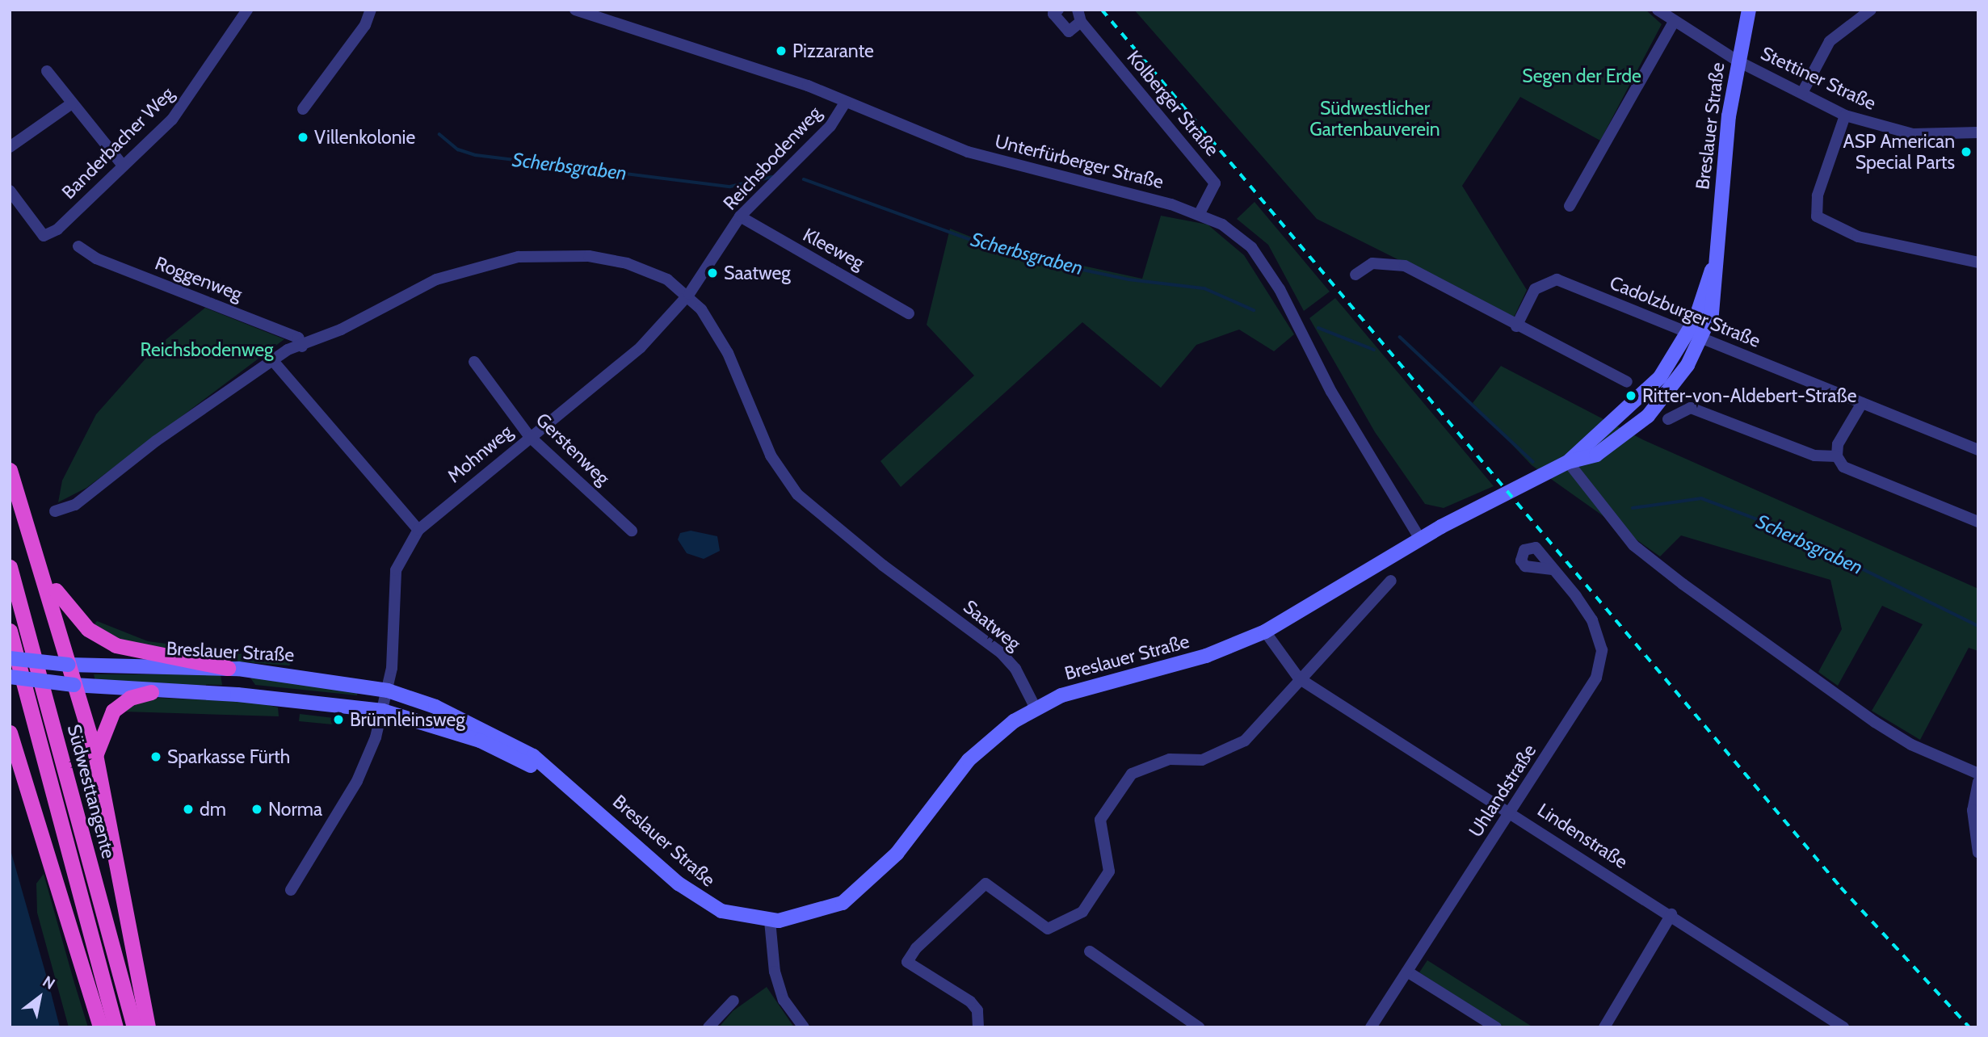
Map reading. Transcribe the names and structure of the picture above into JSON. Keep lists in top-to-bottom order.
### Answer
{
  "streets": {
    "highway": ["Südwesttangente"],
    "main road": ["Breslauer Straße"],
    "street": [
      "Stettiner Straße",
      "Kolberger Straße",
      "Banderbacher Weg",
      "Reichsbodenweg",
      "Unterfürberger Straße",
      "Kleeweg",
      "Roggenweg",
      "Cadolzburger Straße",
      "Gerstenweg",
      "Mohnweg",
      "Saatweg",
      "Uhlandstraße",
      "Lindenstraße"
    ]
  },
  "crossings": [
    ["Stettiner Straße", "Breslauer Straße"],
    ["Kolberger Straße", "Unterfürberger Straße"],
    ["Breslauer Straße", "Unterfürberger Straße"],
    ["Breslauer Straße", "Cadolzburger Straße"],
    ["Breslauer Straße", "Mohnweg"],
    ["Breslauer Straße", "Saatweg"],
    ["Breslauer Straße", "Lindenstraße"],
    ["Reichsbodenweg", "Unterfürberger Straße"],
    ["Reichsbodenweg", "Kleeweg"],
    ["Reichsbodenweg", "Mohnweg"],
    ["Reichsbodenweg", "Saatweg"],
    ["Gerstenweg", "Mohnweg"],
    ["Mohnweg", "Saatweg"],
    ["Uhlandstraße", "Lindenstraße"]
  ],
  "water": ["Scherbsgraben"],
  "parks": ["Segen der Erde", "Südwestlicher Gartenbauverein", "Reichsbodenweg"],
  "places": [
    "Pizzarante",
    "Villenkolonie",
    "ASP American Special Parts",
    "Saatweg",
    "Ritter-von-Aldebert-Straße",
    "Brünnleinsweg",
    "Sparkasse Fürth",
    "dm",
    "Norma"
  ],
  "north": "top right"
}
